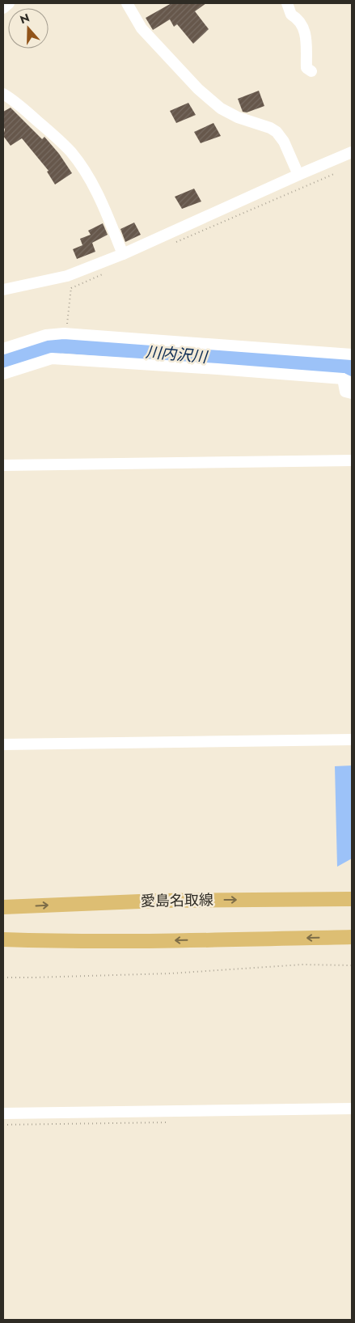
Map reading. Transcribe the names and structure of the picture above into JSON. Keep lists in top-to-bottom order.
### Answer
{
  "streets": {
    "main road": ["愛島名取線"]
  },
  "water": ["川内沢川"],
  "north": "top"
}
